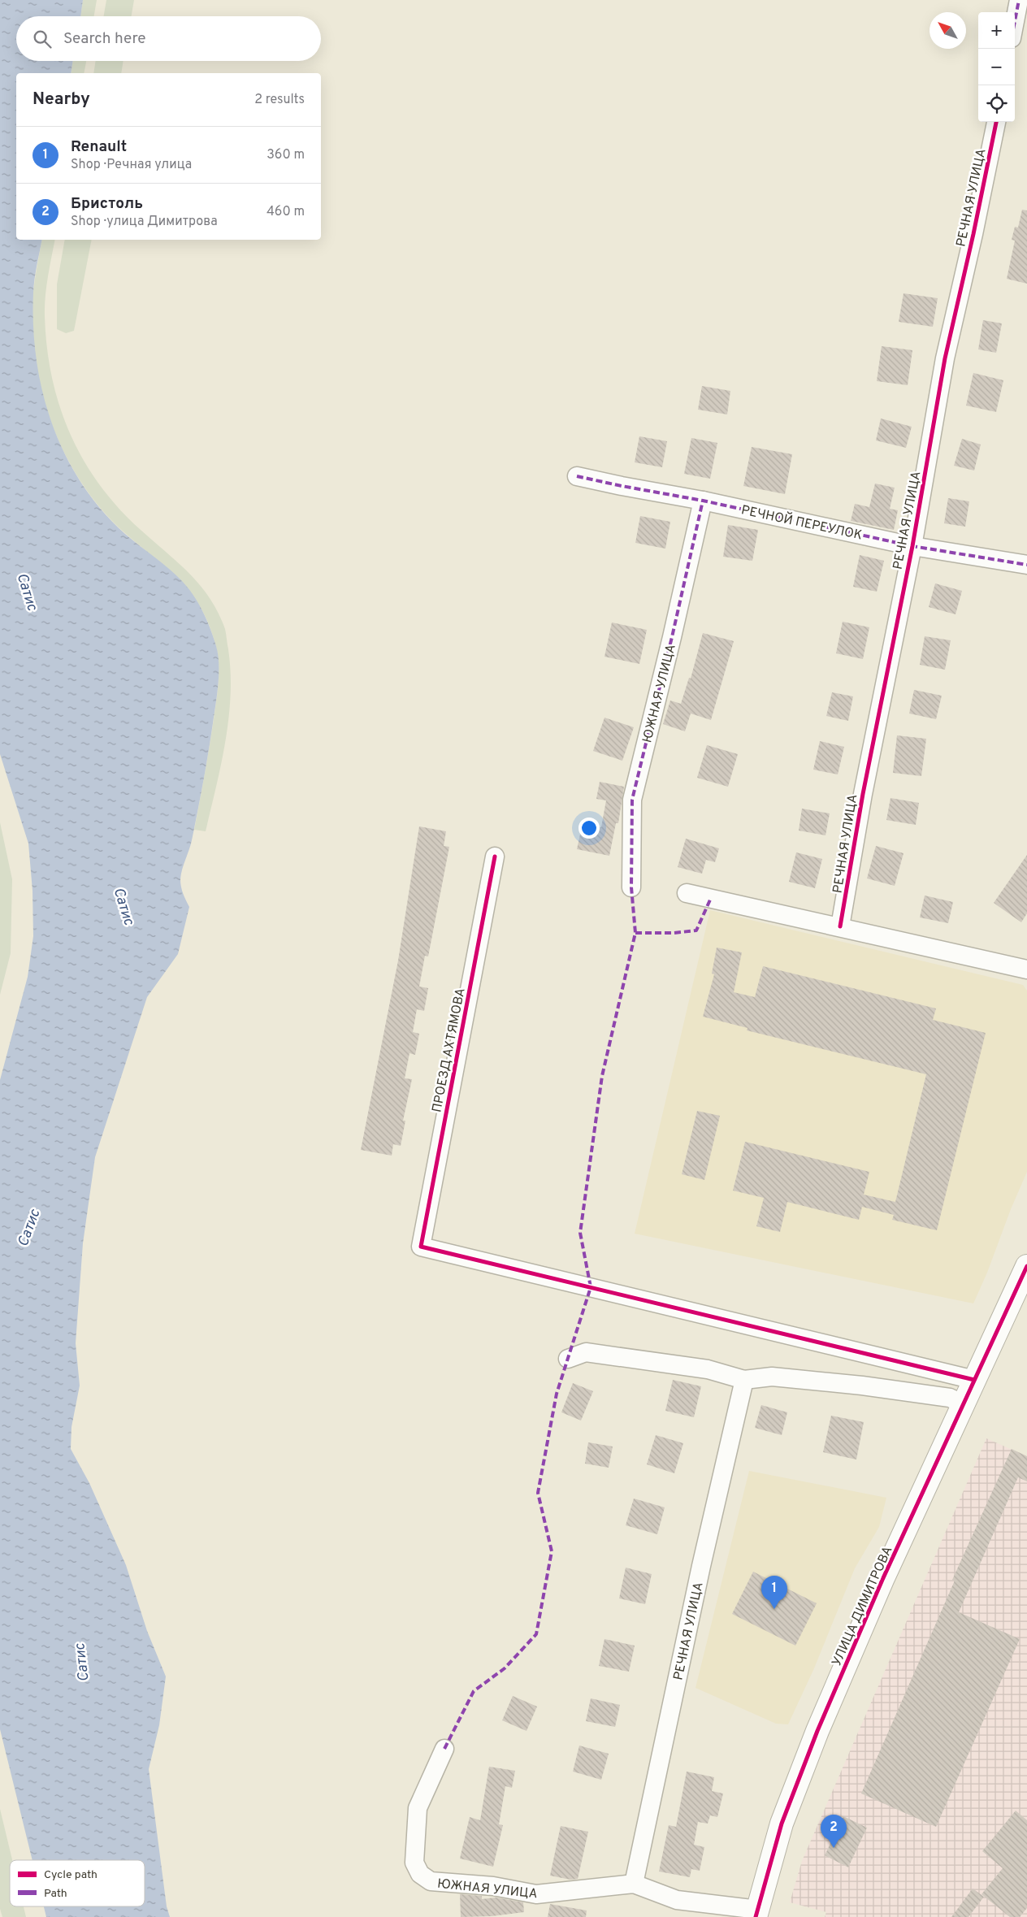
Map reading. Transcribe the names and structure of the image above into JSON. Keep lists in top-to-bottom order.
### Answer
{
  "streets": {
    "street": [
      "РЕЧНАЯ УЛИЦА",
      "РЕЧНОЙ ПЕРЕУЛОК",
      "ЮЖНАЯ УЛИЦА",
      "ПРОЕЗД АХТЯМОВА",
      "УЛИЦА ДИМИТРОВА"
    ]
  },
  "crossings": [
    ["РЕЧНАЯ УЛИЦА", "РЕЧНОЙ ПЕРЕУЛОК"],
    ["РЕЧНАЯ УЛИЦА", "ЮЖНАЯ УЛИЦА"],
    ["РЕЧНОЙ ПЕРЕУЛОК", "ЮЖНАЯ УЛИЦА"],
    ["ЮЖНАЯ УЛИЦА", "УЛИЦА ДИМИТРОВА"],
    ["ПРОЕЗД АХТЯМОВА", "УЛИЦА ДИМИТРОВА"]
  ],
  "water": ["Сатис"],
  "legend": ["Cycle path", "Path"],
  "north": "top left",
  "page": {
    "map_buttons": ["+", "−"],
    "search": "Search here",
    "heading": ["Nearby", "2 results"],
    "list": [
      {
        "mark": "1",
        "name": "Renault",
        "note": "Shop · Речная улица",
        "value": "360 m"
      },
      {
        "mark": "2",
        "name": "Бристоль",
        "note": "Shop · улица Димитрова",
        "value": "460 m"
      }
    ],
    "pins": ["1", "2"]
  }
}
